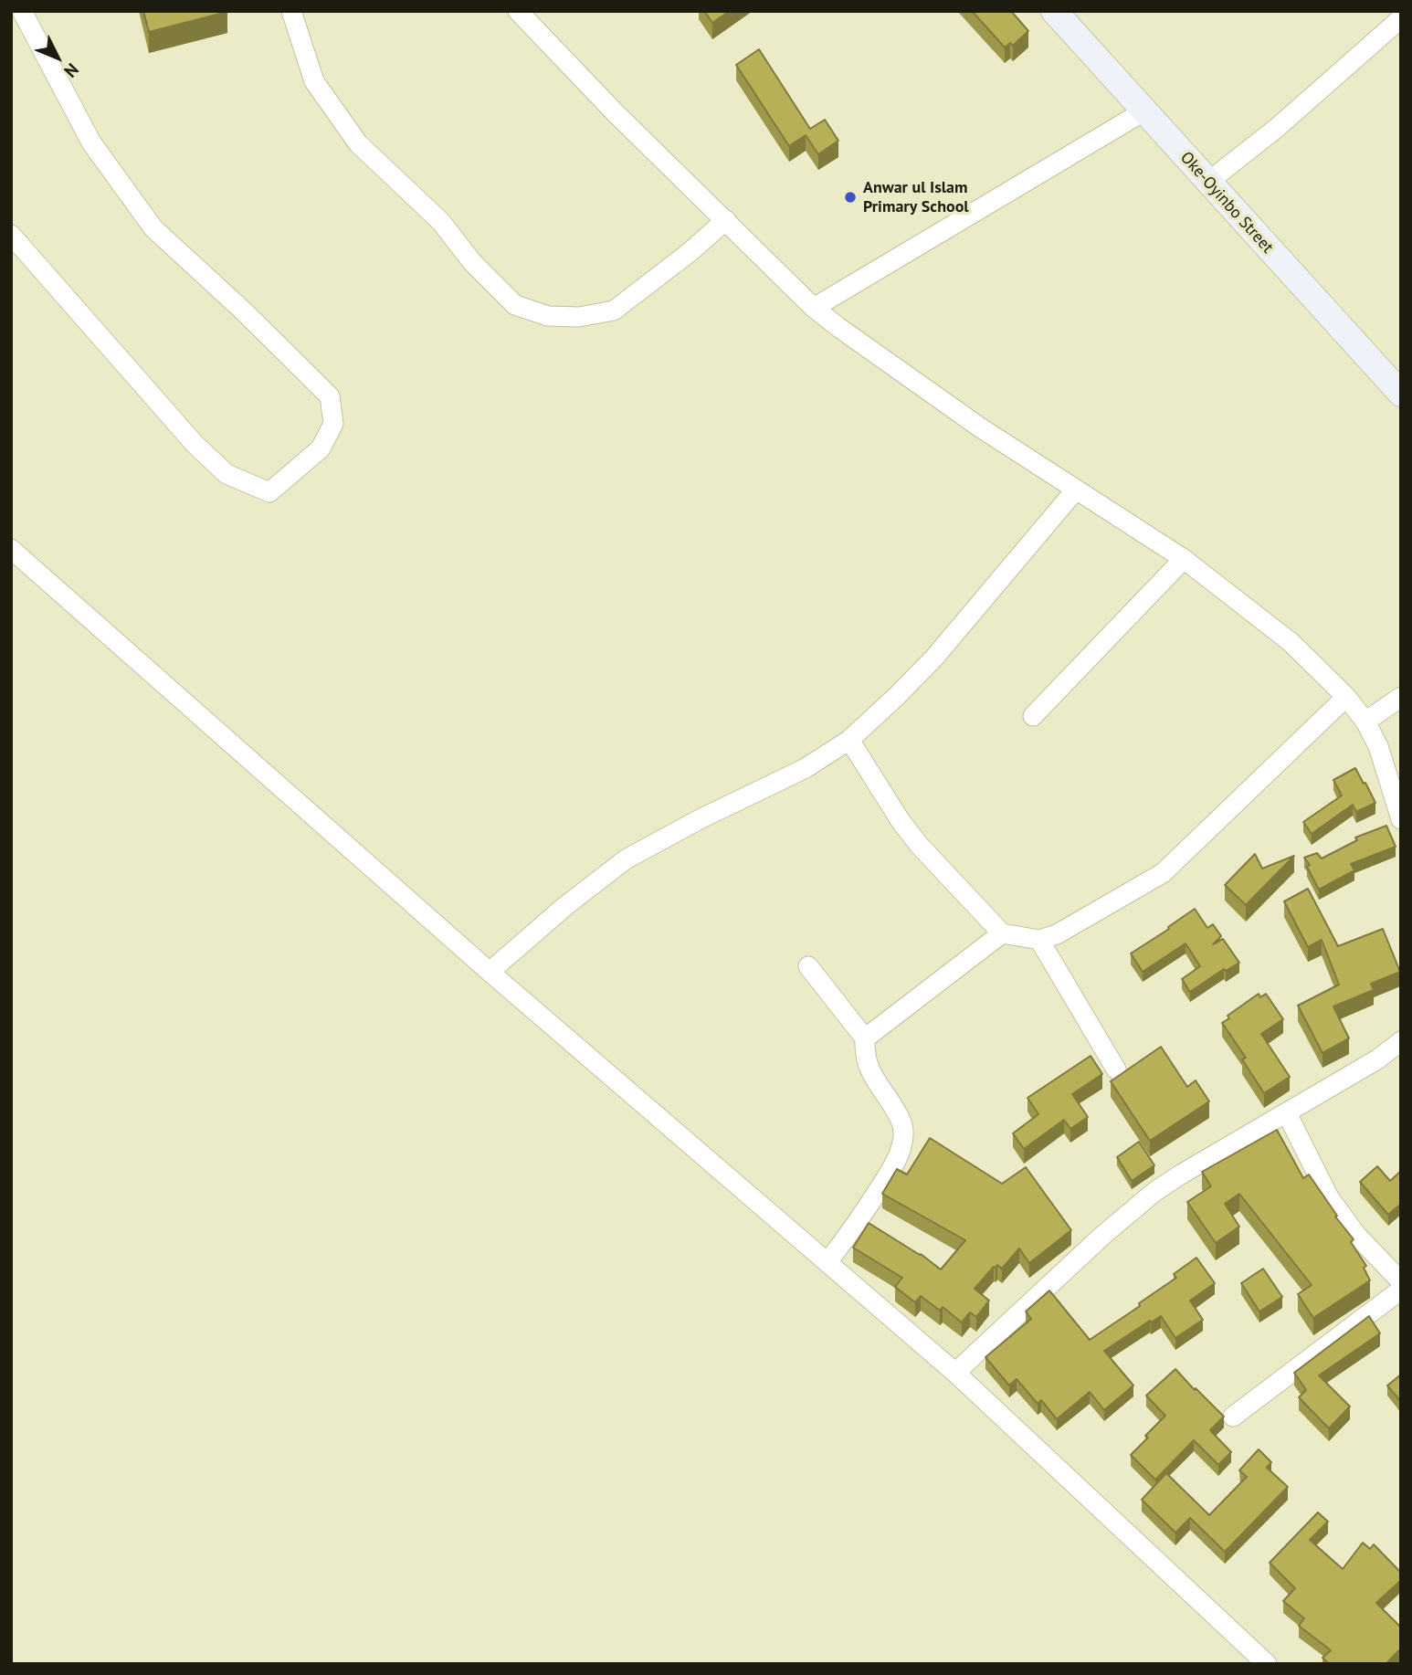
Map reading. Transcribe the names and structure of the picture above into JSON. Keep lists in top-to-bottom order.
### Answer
{
  "streets": {
    "main road": ["Oke-Oyinbo Street"]
  },
  "places": ["Anwar ul Islam Primary School"],
  "north": "bottom right"
}
